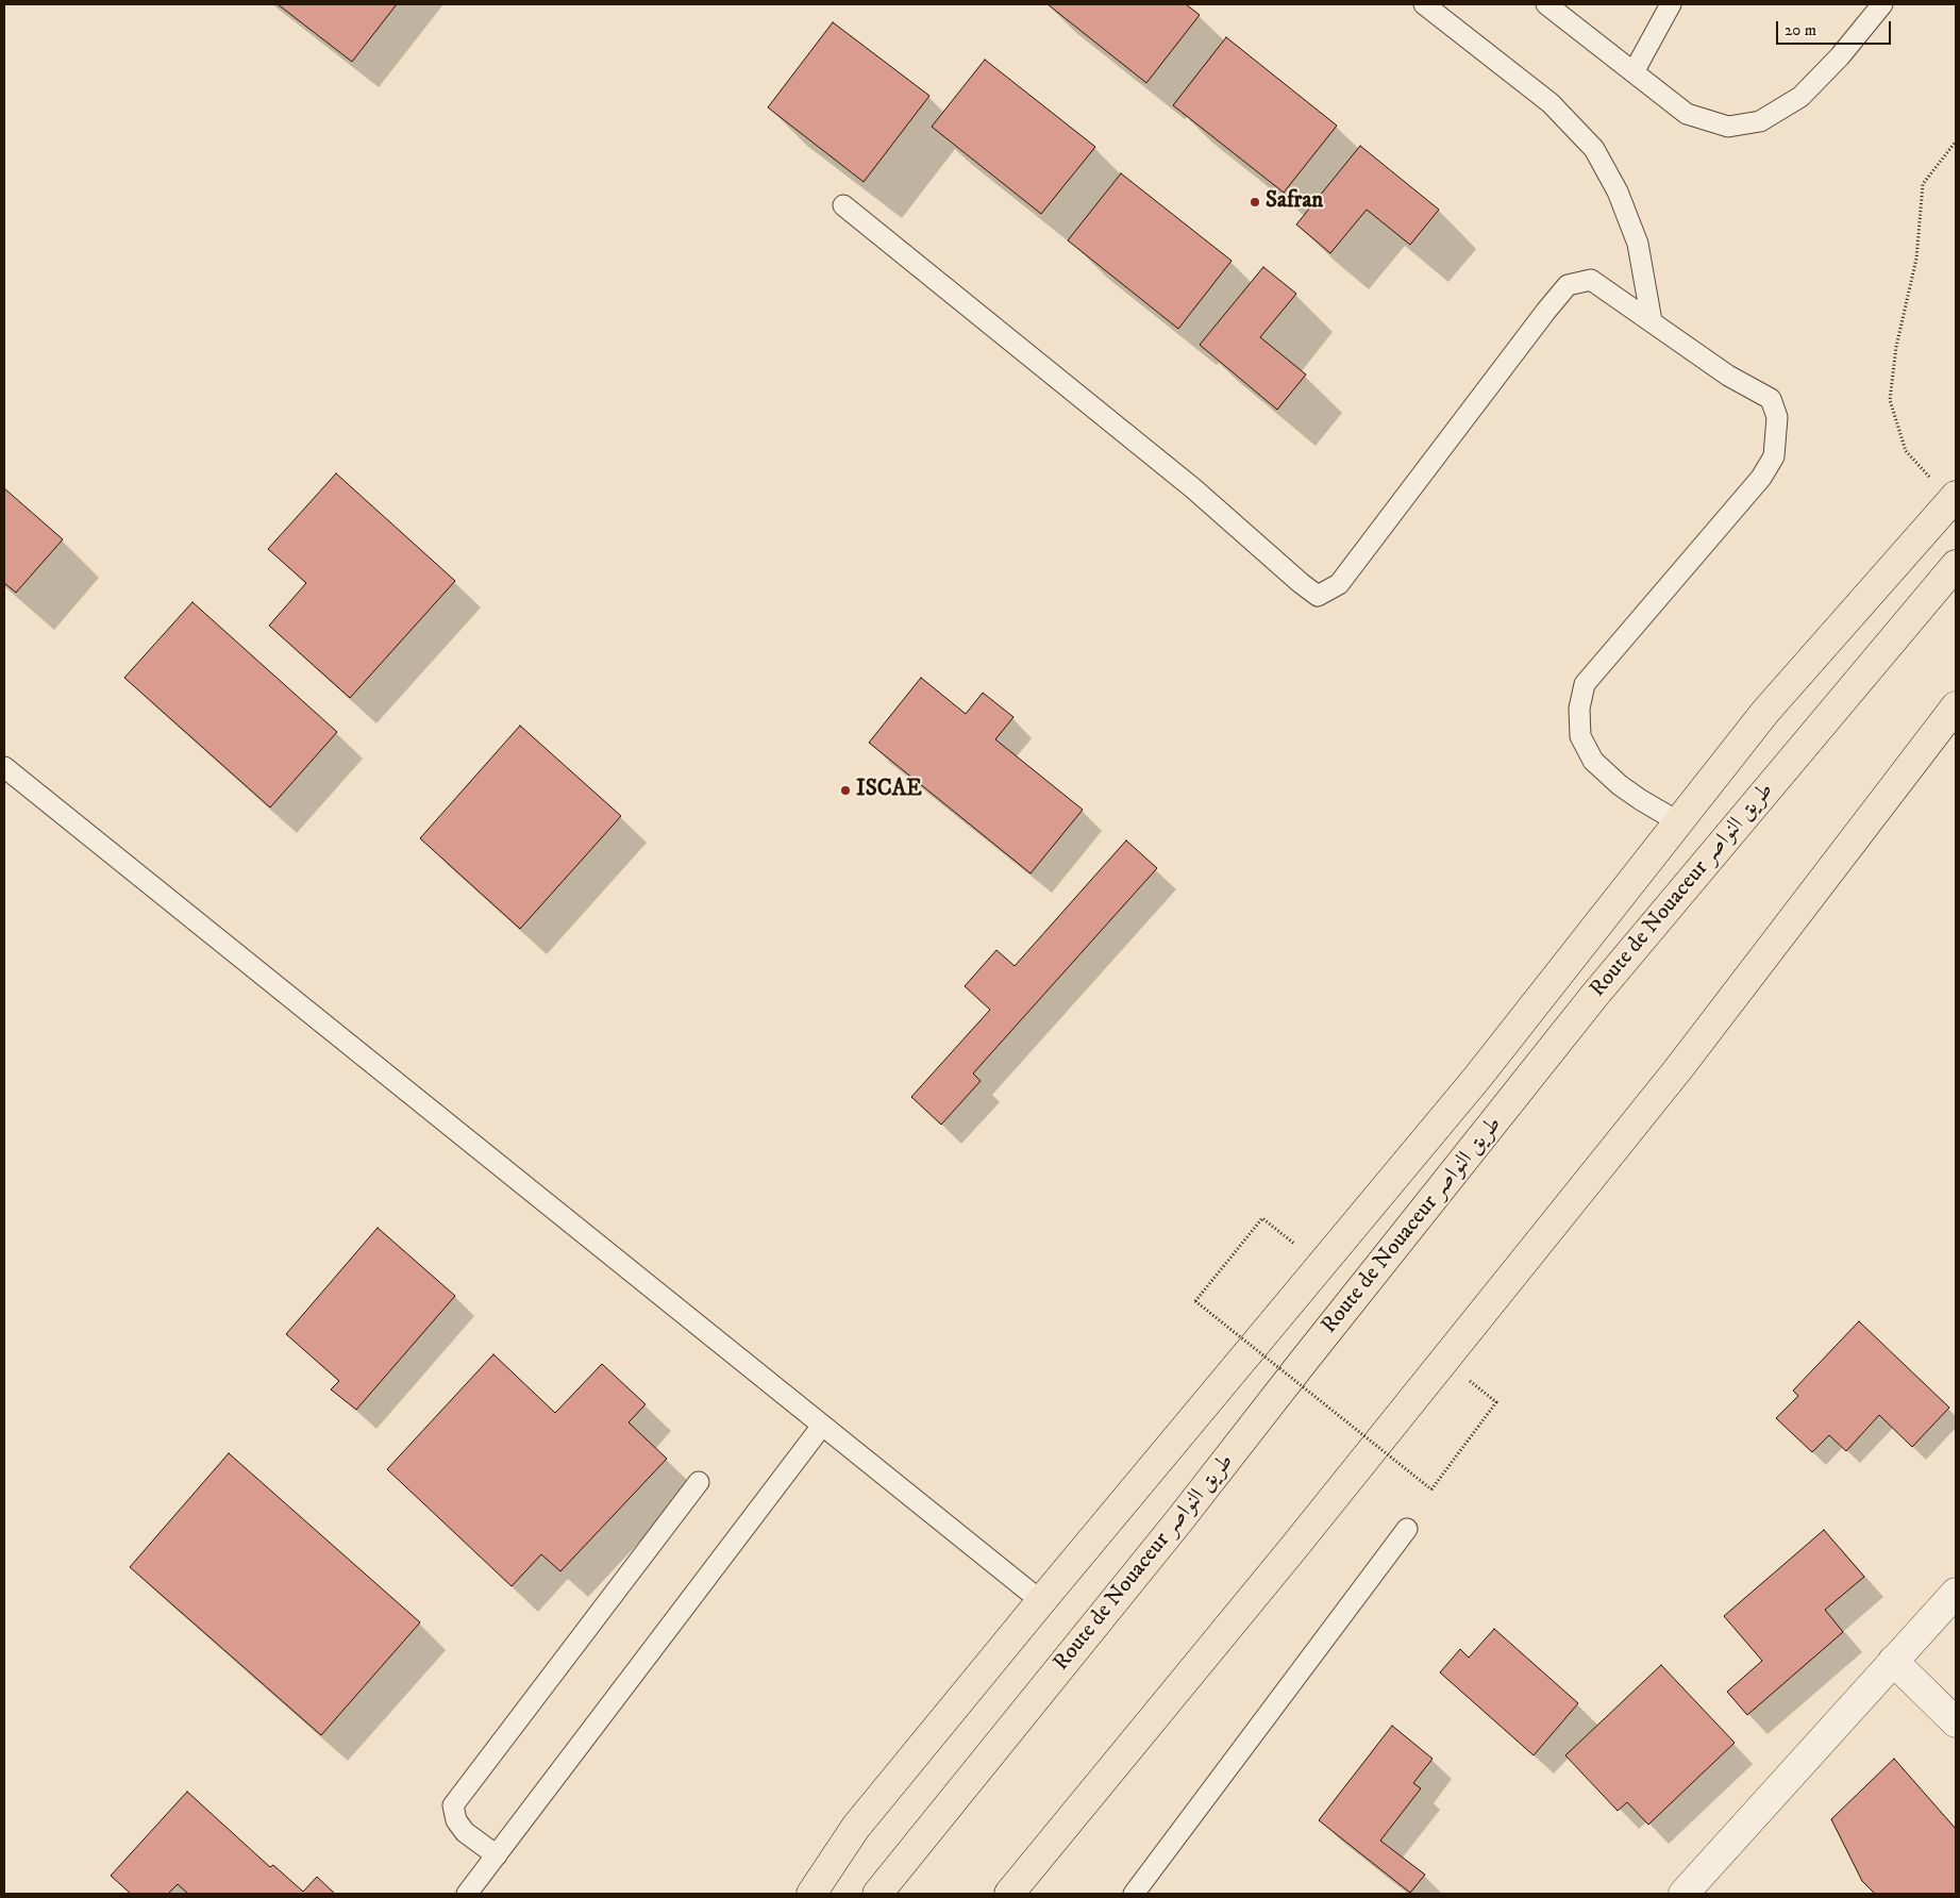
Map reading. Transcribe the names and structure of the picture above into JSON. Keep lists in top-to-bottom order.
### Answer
{
  "streets": {
    "highway": ["Route de Nouaceur طريق النواصر"]
  },
  "places": ["Safran", "ISCAE"],
  "scale_bar": "20 m"
}
